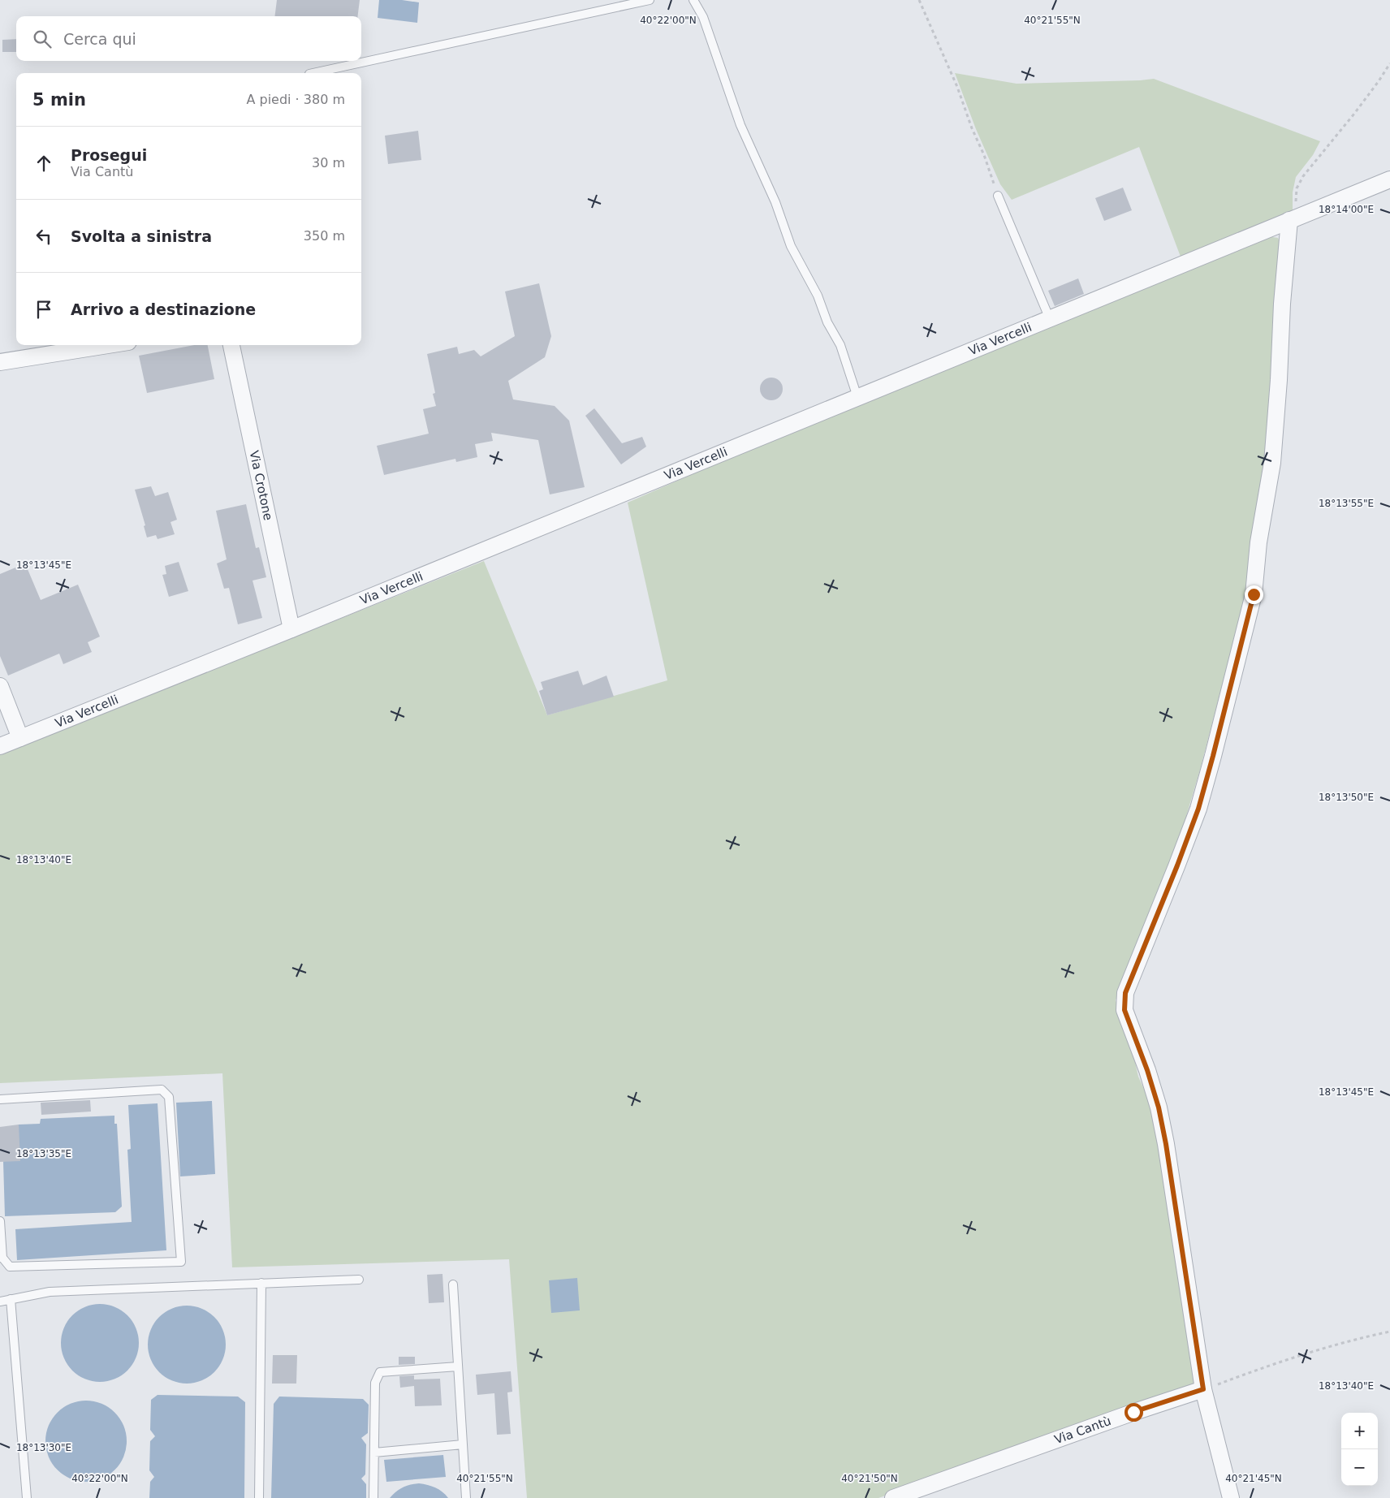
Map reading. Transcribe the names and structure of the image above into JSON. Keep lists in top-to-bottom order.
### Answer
{
  "streets": {
    "street": ["Via Vercelli", "Via Crotone", "Via Cantù"]
  },
  "crossings": [
    ["Via Vercelli", "Via Crotone"]
  ],
  "page": {
    "search": "Cerca qui",
    "heading": ["5 min", "A piedi · 380 m"],
    "list": [
      ["Prosegui", "Via Cantù", "30 m"],
      ["Svolta a sinistra", "350 m"],
      "Arrivo a destinazione"
    ],
    "map_buttons": ["+", "−"]
  },
  "coordinates": [
    "40°21'55\"N",
    "40°22'00\"N",
    "18°14'00\"E",
    "18°13'55\"E",
    "18°13'45\"E",
    "18°13'50\"E",
    "18°13'40\"E",
    "18°13'35\"E",
    "18°13'30\"E",
    "40°21'50\"N",
    "40°21'45\"N"
  ]
}
